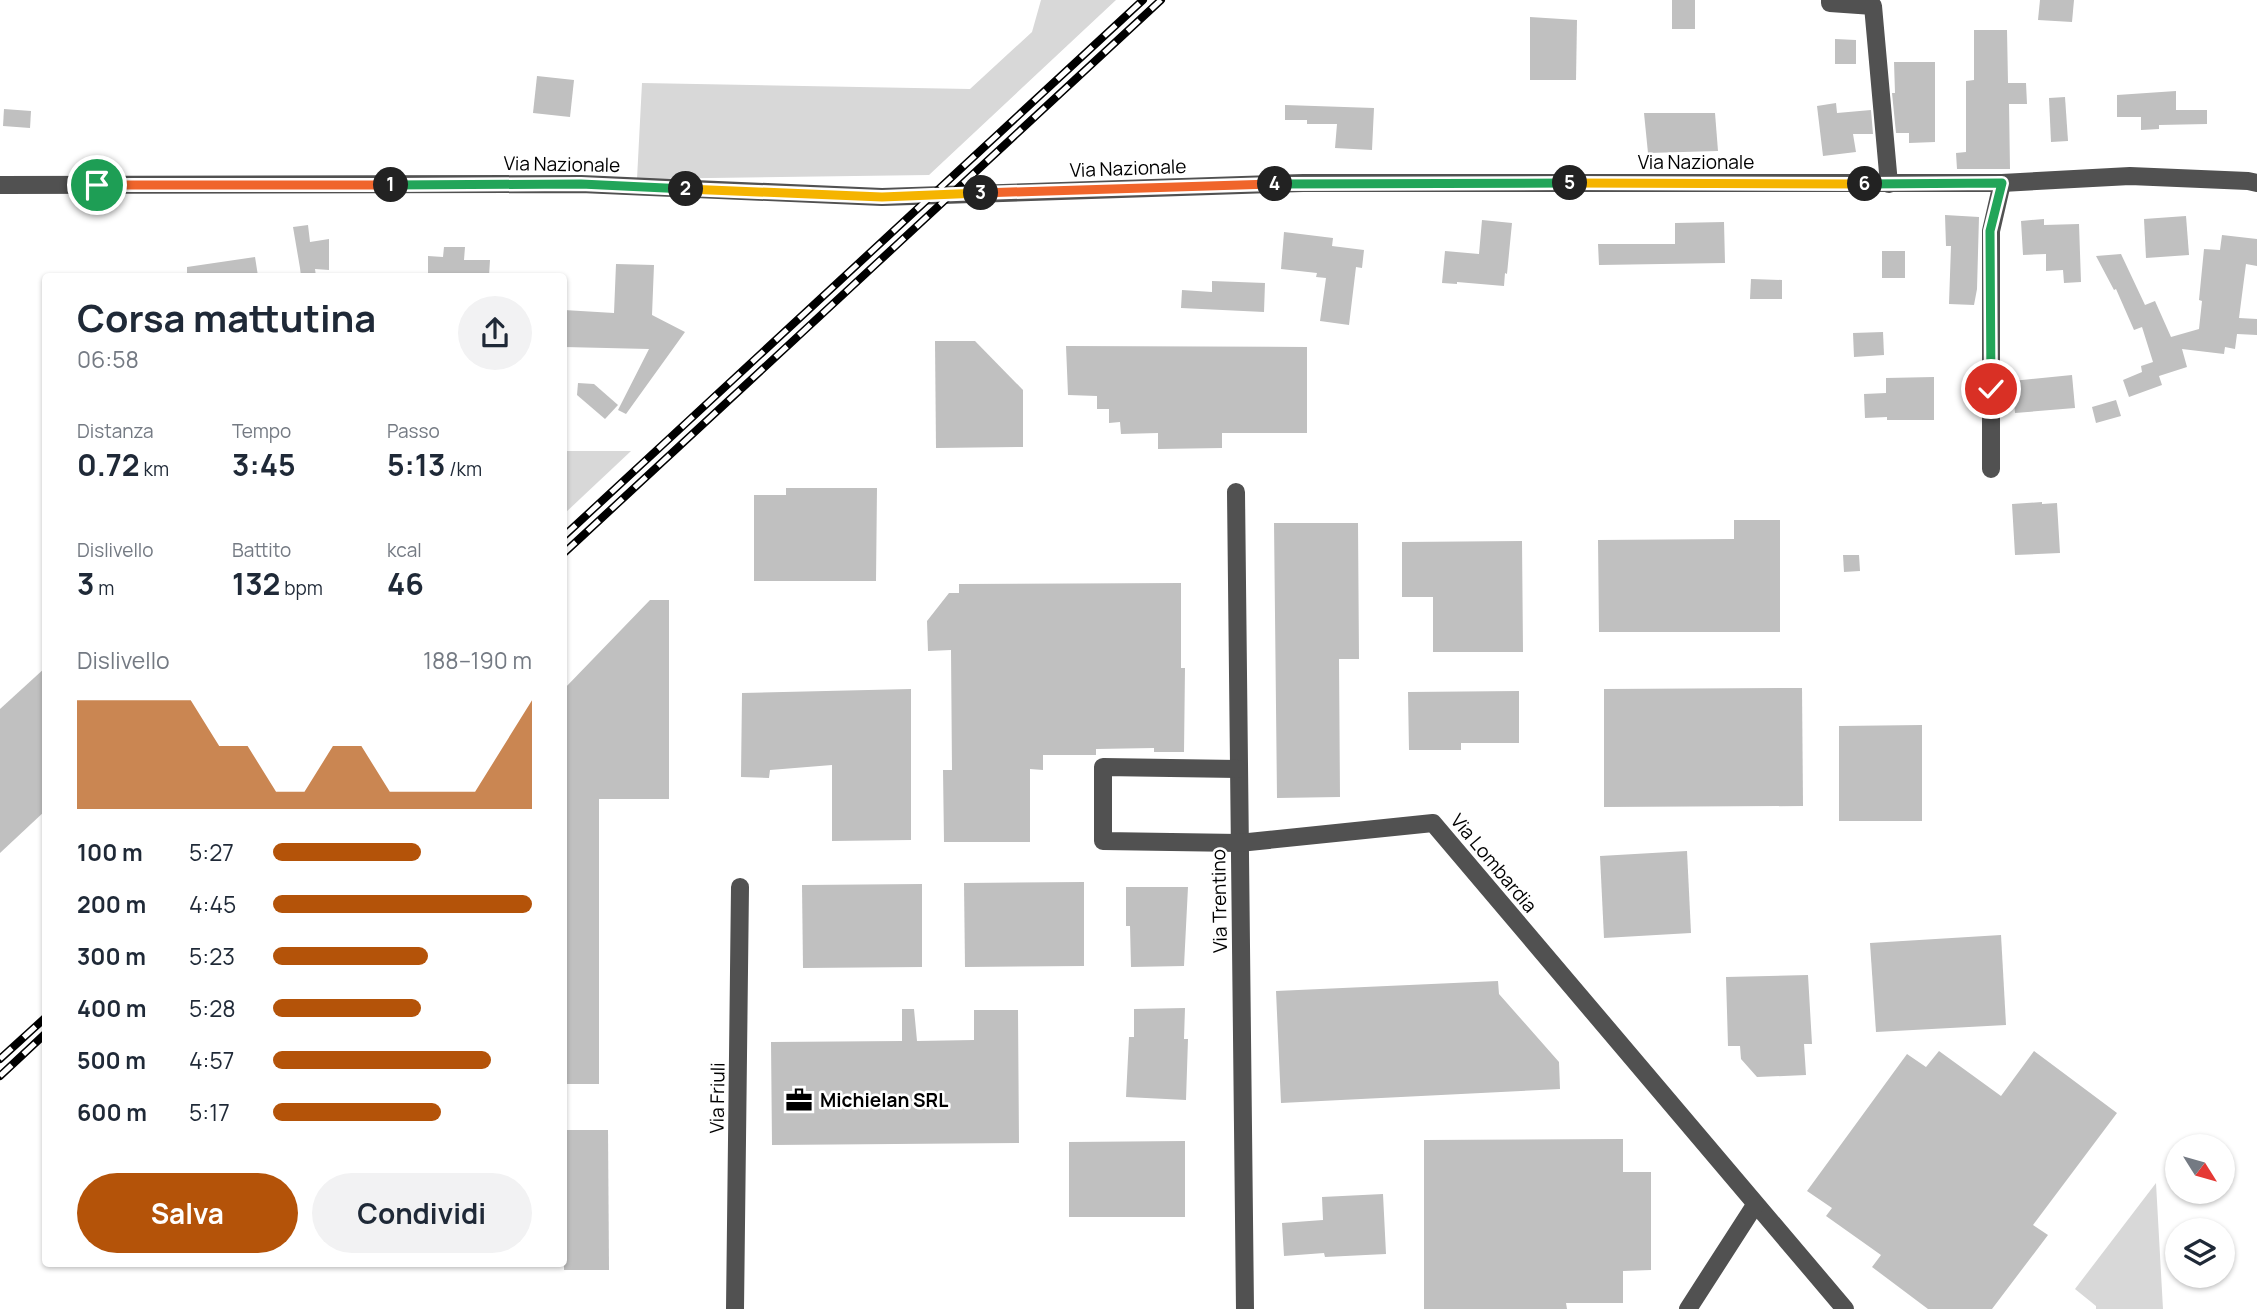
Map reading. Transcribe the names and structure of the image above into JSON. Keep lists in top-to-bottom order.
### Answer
{
  "streets": {
    "street": [
      "Via Nazionale",
      "Via Lombardia",
      "Via Trentino",
      "Via Friuli"
    ]
  },
  "crossings": [
    ["Via Lombardia", "Via Trentino"]
  ],
  "places": {
    "office": ["Michielan SRL"]
  },
  "north": "bottom right",
  "page": {
    "pins": [
      "5",
      "4",
      "6",
      "1",
      "2",
      "3"
    ],
    "heading": ["Corsa mattutina", "06:58"],
    "stats": [
      ["Distanza", "0.72 km"],
      ["Tempo", "3:45"],
      ["Passo", "5:13 /km"],
      ["Dislivello", "3 m"],
      ["Battito", "132 bpm"],
      ["kcal", "46"]
    ],
    "chart": ["Dislivello", "188–190 m"],
    "list": [
      {
        "name": "100 m",
        "note": "5:27"
      },
      {
        "name": "200 m",
        "note": "4:45"
      },
      {
        "name": "300 m",
        "note": "5:23"
      },
      {
        "name": "400 m",
        "note": "5:28"
      },
      {
        "name": "500 m",
        "note": "4:57"
      },
      {
        "name": "600 m",
        "note": "5:17"
      }
    ],
    "buttons": ["Salva", "Condividi"]
  }
}
